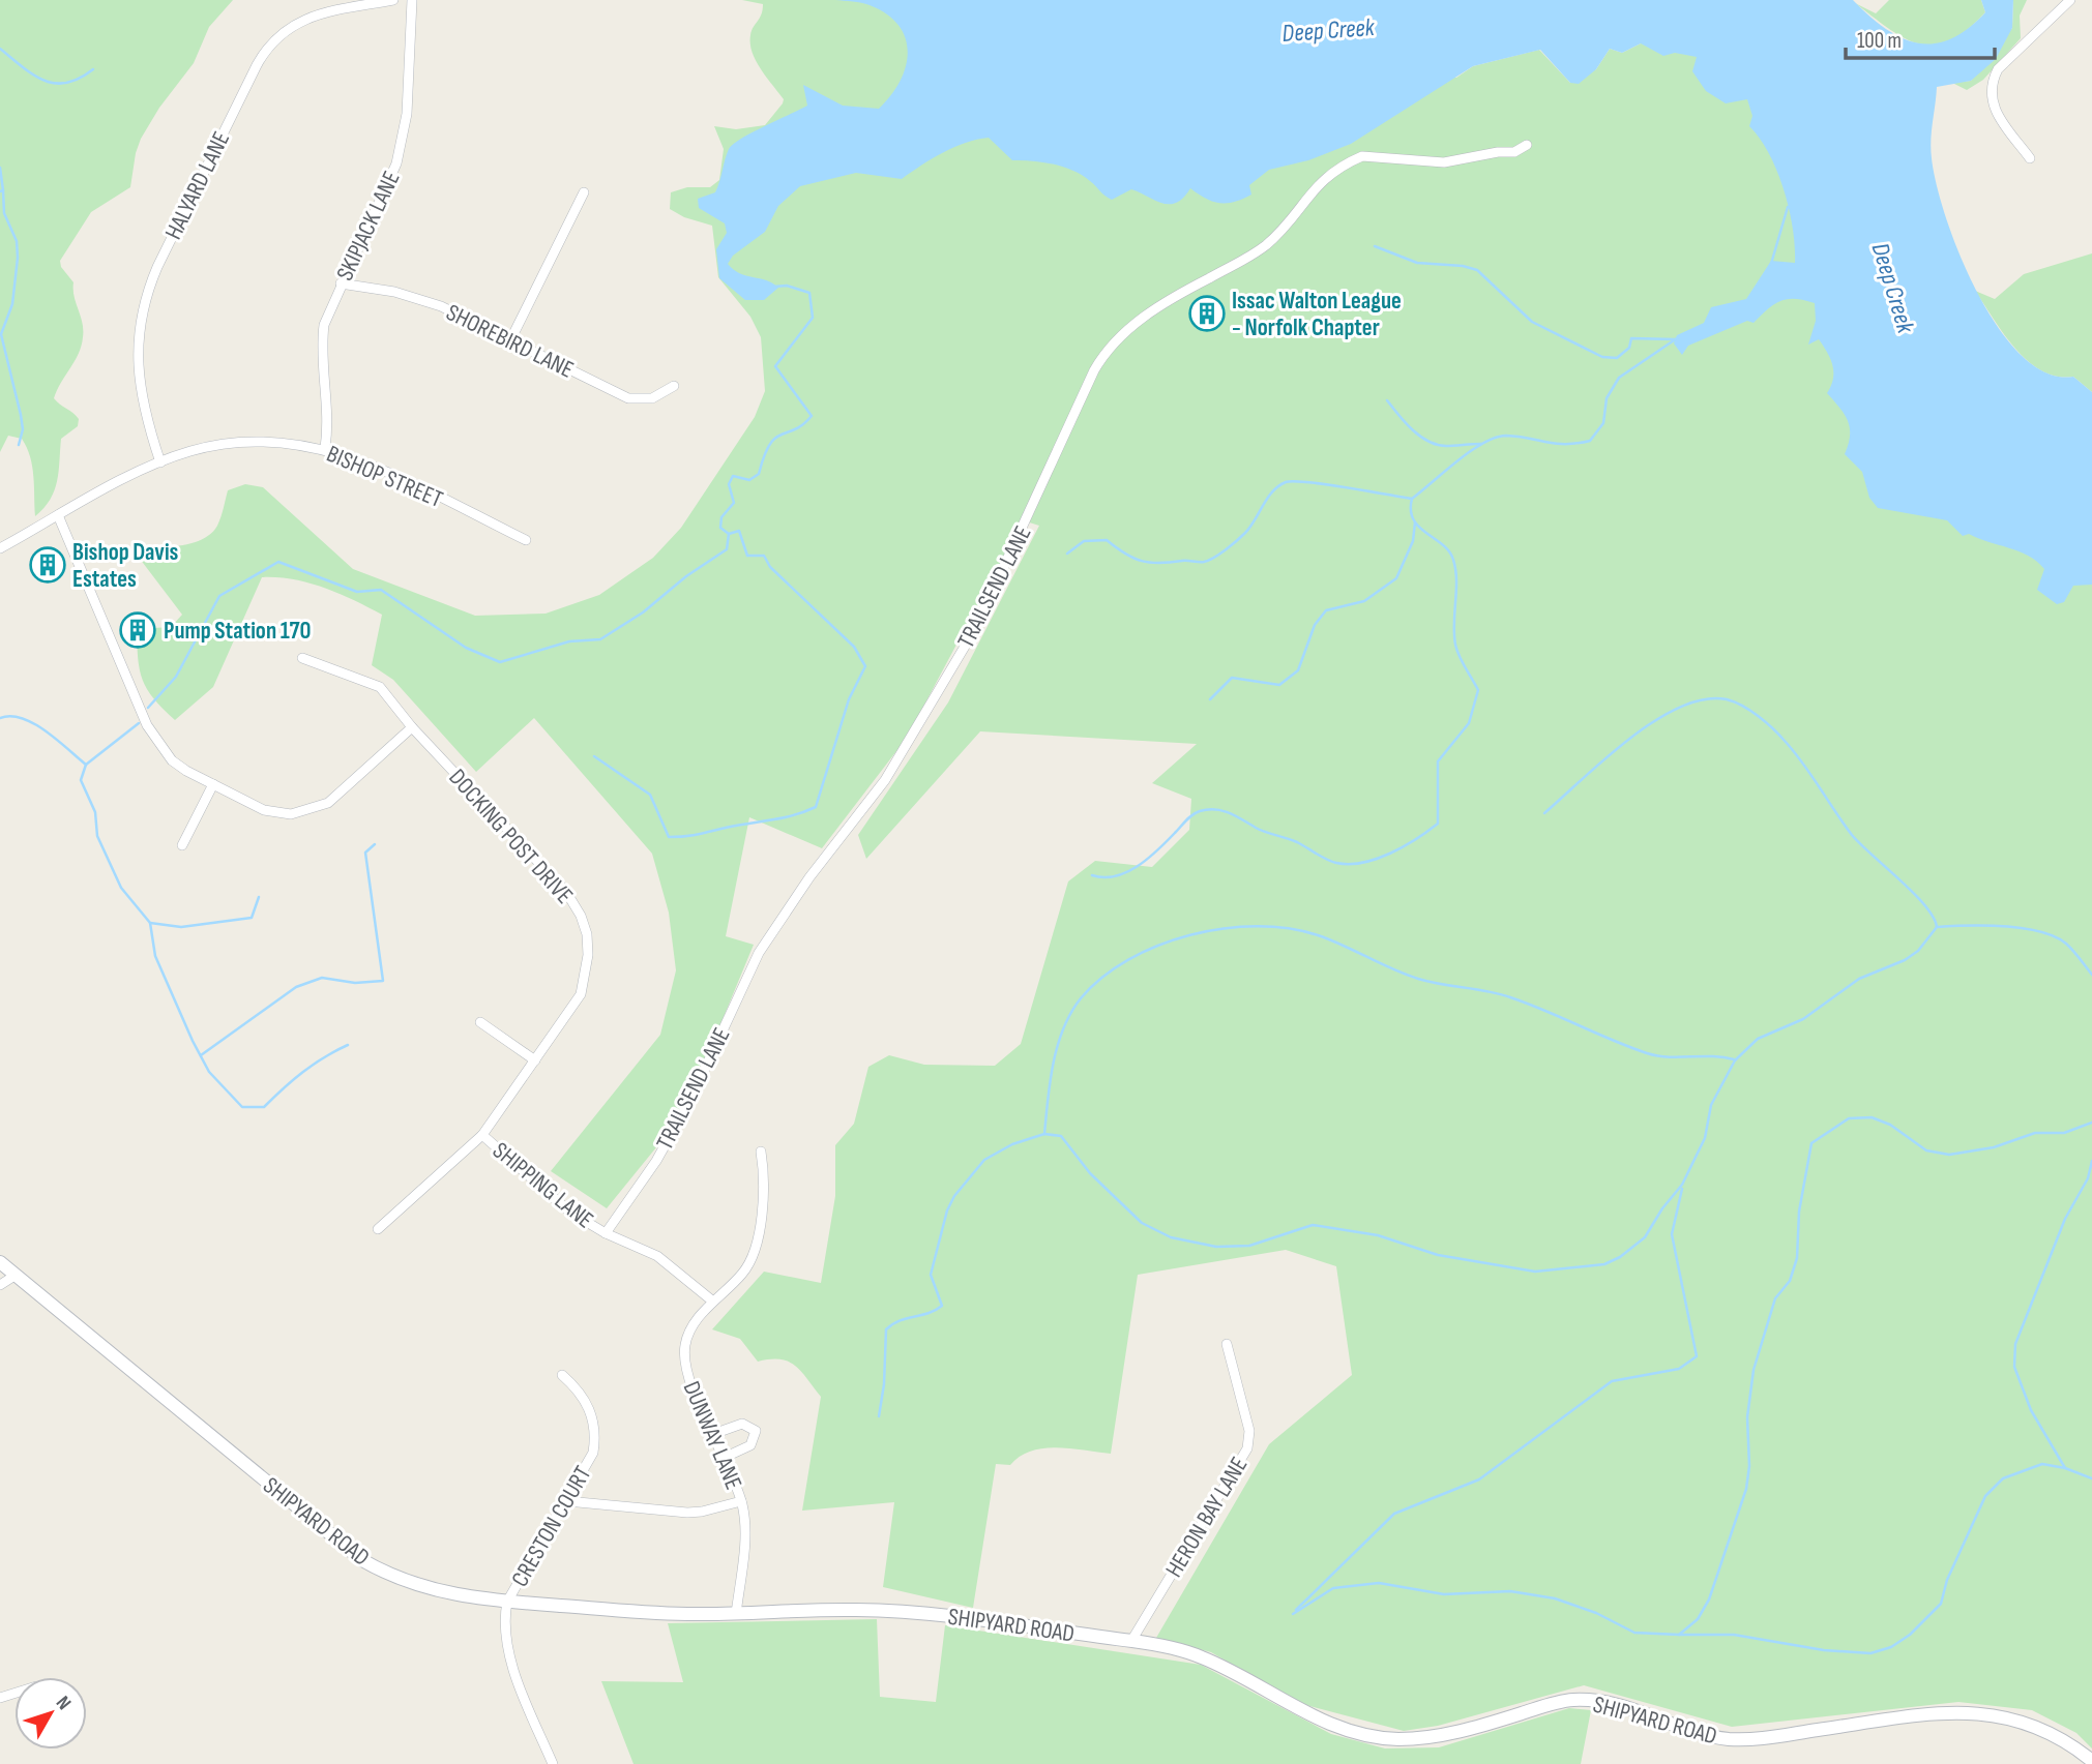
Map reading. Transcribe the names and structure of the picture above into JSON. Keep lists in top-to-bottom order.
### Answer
{
  "streets": {
    "street": [
      "HALYARD LANE",
      "SKIPJACK LANE",
      "SHOREBIRD LANE",
      "BISHOP STREET",
      "TRAILSEND LANE",
      "DOCKING POST DRIVE",
      "SHIPPING LANE",
      "DUNWAY LANE",
      "HERON BAY LANE",
      "SHIPYARD ROAD",
      "CRESTON COURT"
    ]
  },
  "crossings": [
    ["HALYARD LANE", "BISHOP STREET"],
    ["SKIPJACK LANE", "SHOREBIRD LANE"],
    ["SKIPJACK LANE", "BISHOP STREET"],
    ["TRAILSEND LANE", "SHIPPING LANE"],
    ["DOCKING POST DRIVE", "SHIPPING LANE"],
    ["SHIPPING LANE", "DUNWAY LANE"],
    ["DUNWAY LANE", "SHIPYARD ROAD"],
    ["HERON BAY LANE", "SHIPYARD ROAD"],
    ["SHIPYARD ROAD", "CRESTON COURT"]
  ],
  "water": ["Deep Creek"],
  "places": {
    "building": ["Issac Walton League - Norfolk Chapter", "Bishop Davis Estates", "Pump Station 170"]
  },
  "scale_bar": "100 m",
  "north": "top right"
}
